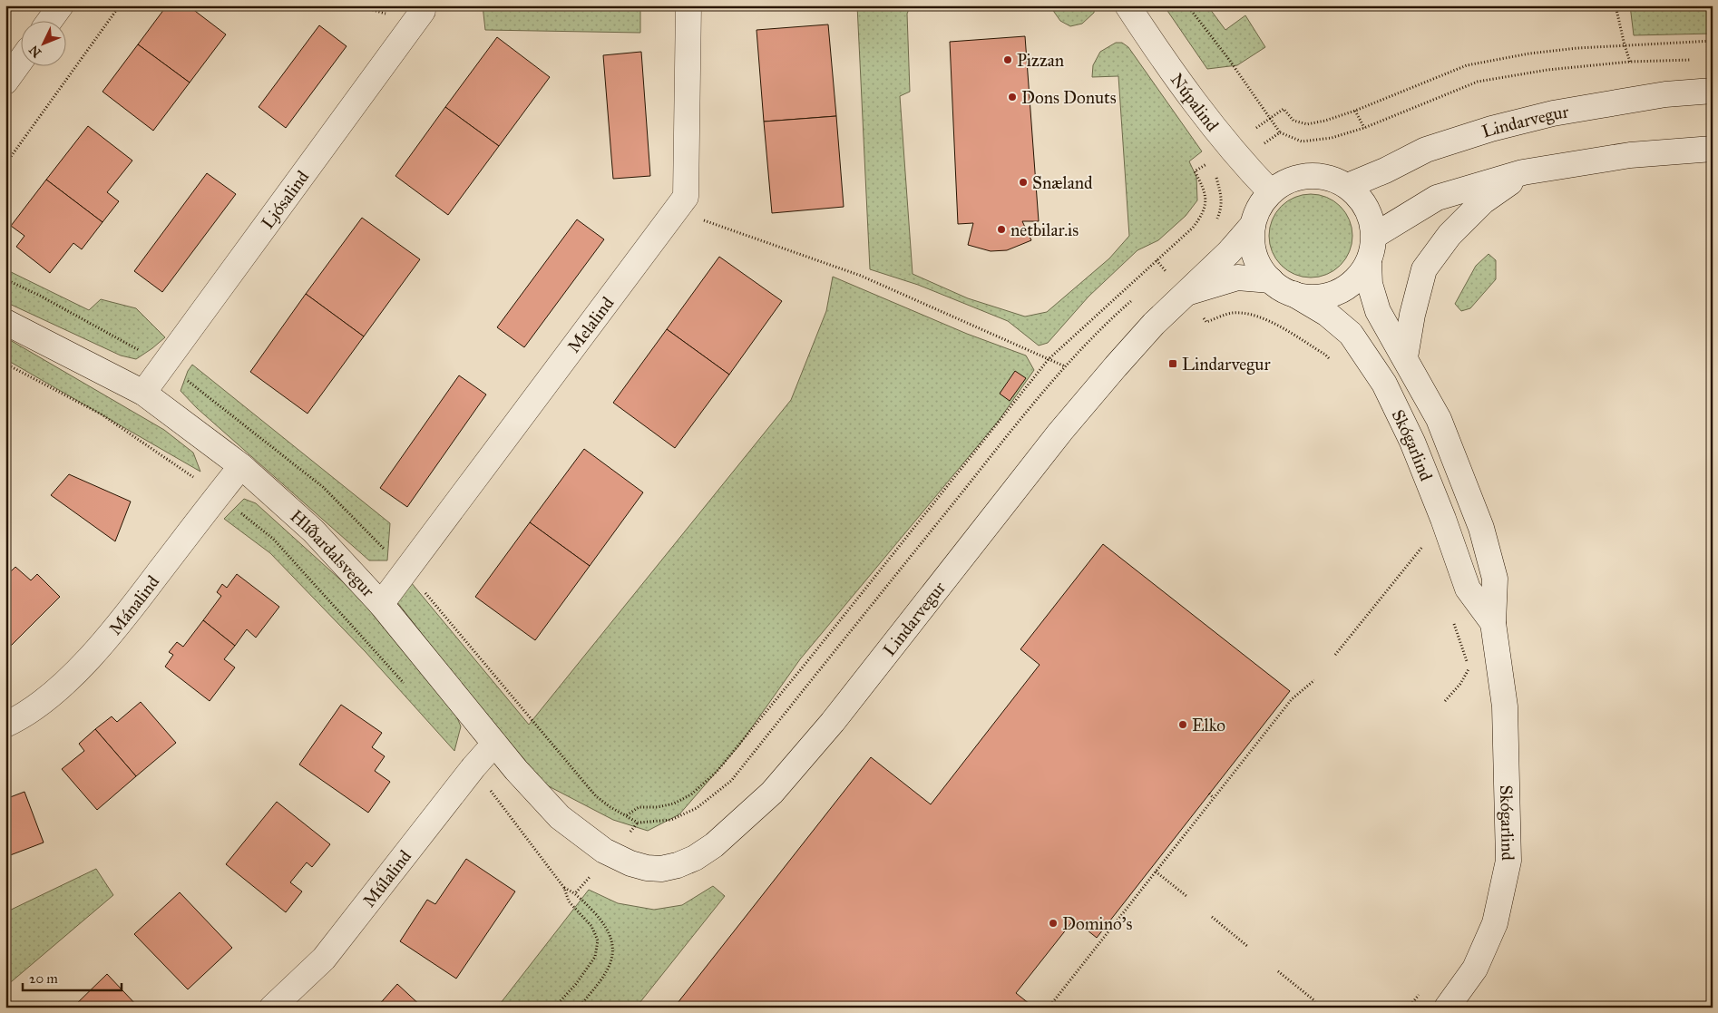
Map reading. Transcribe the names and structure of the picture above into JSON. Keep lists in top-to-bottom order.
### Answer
{
  "streets": {
    "street": [
      "Núpalind",
      "Lindarvegur",
      "Ljósalind",
      "Melalind",
      "Skógarlind",
      "Hlíðardalsvegur",
      "Mánalind",
      "Múlalind"
    ]
  },
  "crossings": [
    ["Núpalind", "Lindarvegur"],
    ["Núpalind", "Skógarlind"],
    ["Lindarvegur", "Skógarlind"],
    ["Lindarvegur", "Hlíðardalsvegur"],
    ["Ljósalind", "Hlíðardalsvegur"],
    ["Melalind", "Hlíðardalsvegur"],
    ["Hlíðardalsvegur", "Mánalind"],
    ["Hlíðardalsvegur", "Múlalind"]
  ],
  "places": {
    "other": [
      "Pizzan",
      "Dons Donuts",
      "Snæland",
      "netbilar.is",
      "Elko",
      "Domino's"
    ],
    "transit": ["Lindarvegur"]
  },
  "scale_bar": "20 m",
  "north": "bottom left"
}
